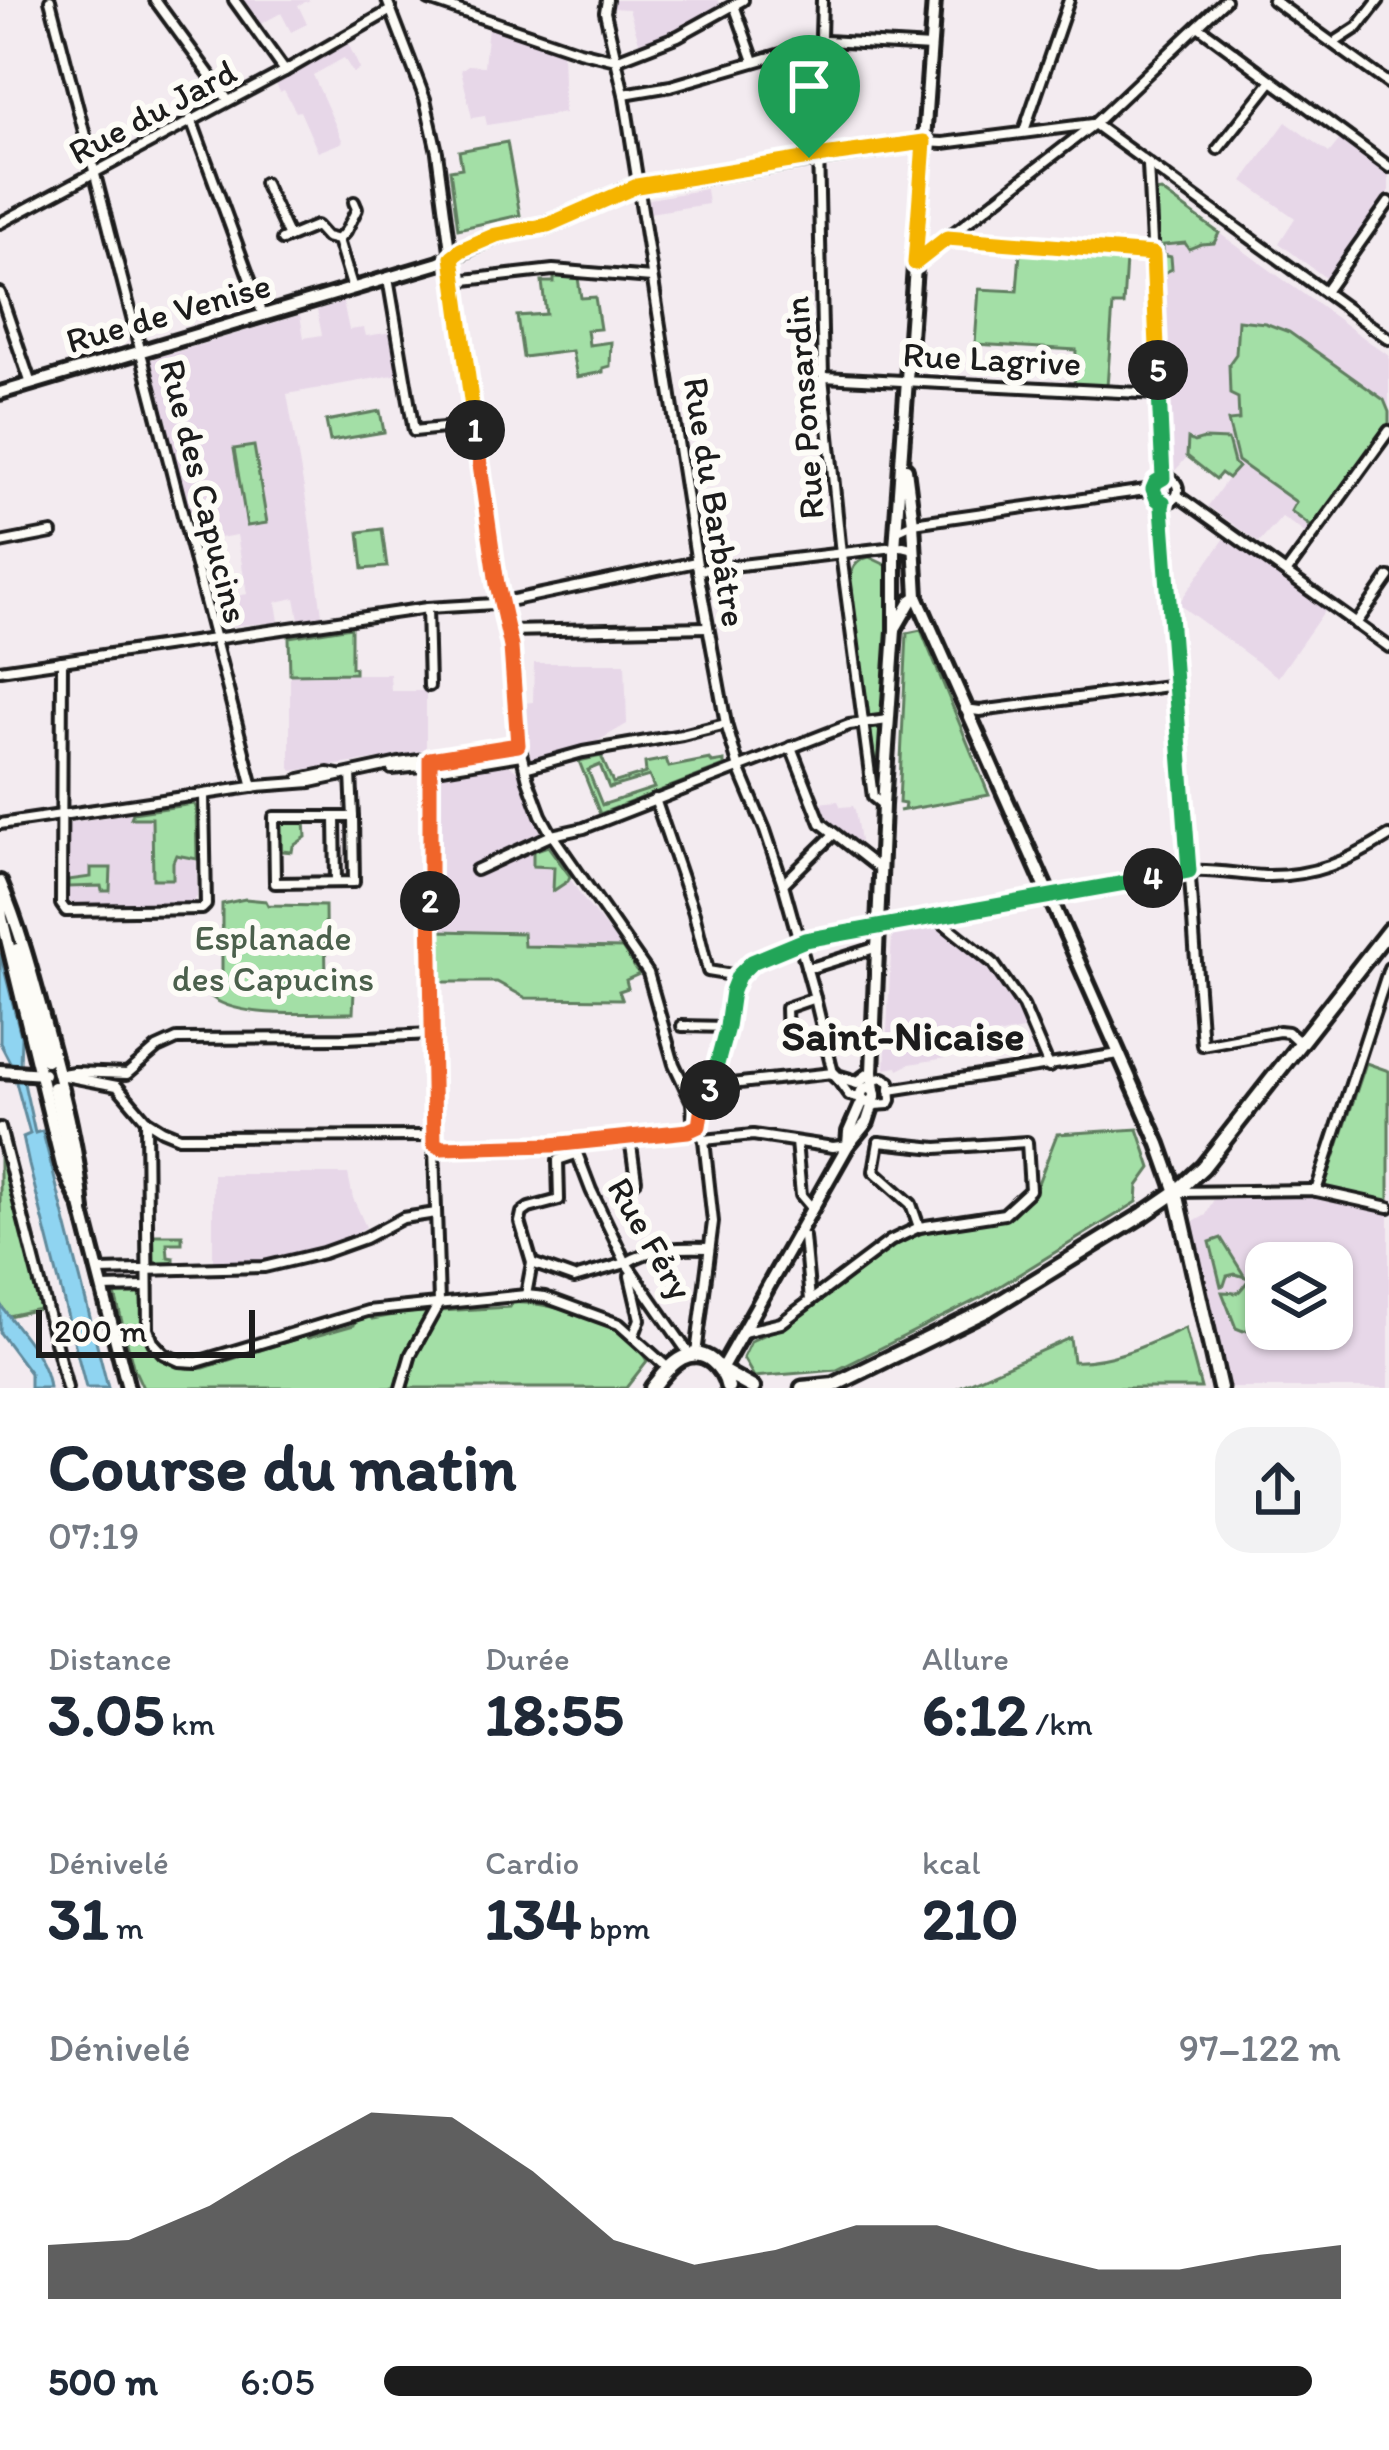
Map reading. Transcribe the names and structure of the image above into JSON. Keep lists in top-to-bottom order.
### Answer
{
  "streets": {
    "street": [
      "Rue du Jard",
      "Rue de Venise",
      "Rue Lagrive",
      "Rue Ponsardin",
      "Rue des Capucins",
      "Rue du Barbâtre",
      "Rue Féry"
    ]
  },
  "crossings": [
    ["Rue du Jard", "Rue des Capucins"],
    ["Rue de Venise", "Rue Ponsardin"],
    ["Rue de Venise", "Rue des Capucins"],
    ["Rue de Venise", "Rue du Barbâtre"],
    ["Rue Lagrive", "Rue Ponsardin"]
  ],
  "districts": ["Saint-Nicaise"],
  "parks": ["Esplanade des Capucins"],
  "scale_bar": "200 m",
  "page": {
    "pins": [
      "5",
      "1",
      "4",
      "2",
      "3"
    ],
    "scale": "200 m",
    "heading": ["Course du matin", "07:19"],
    "stats": [
      ["Distance", "3.05 km"],
      ["Durée", "18:55"],
      ["Allure", "6:12 /km"],
      ["Dénivelé", "31 m"],
      ["Cardio", "134 bpm"],
      ["kcal", "210"]
    ],
    "chart": ["Dénivelé", "97–122 m"],
    "list": [
      {
        "name": "500 m",
        "note": "6:05"
      }
    ]
  }
}
